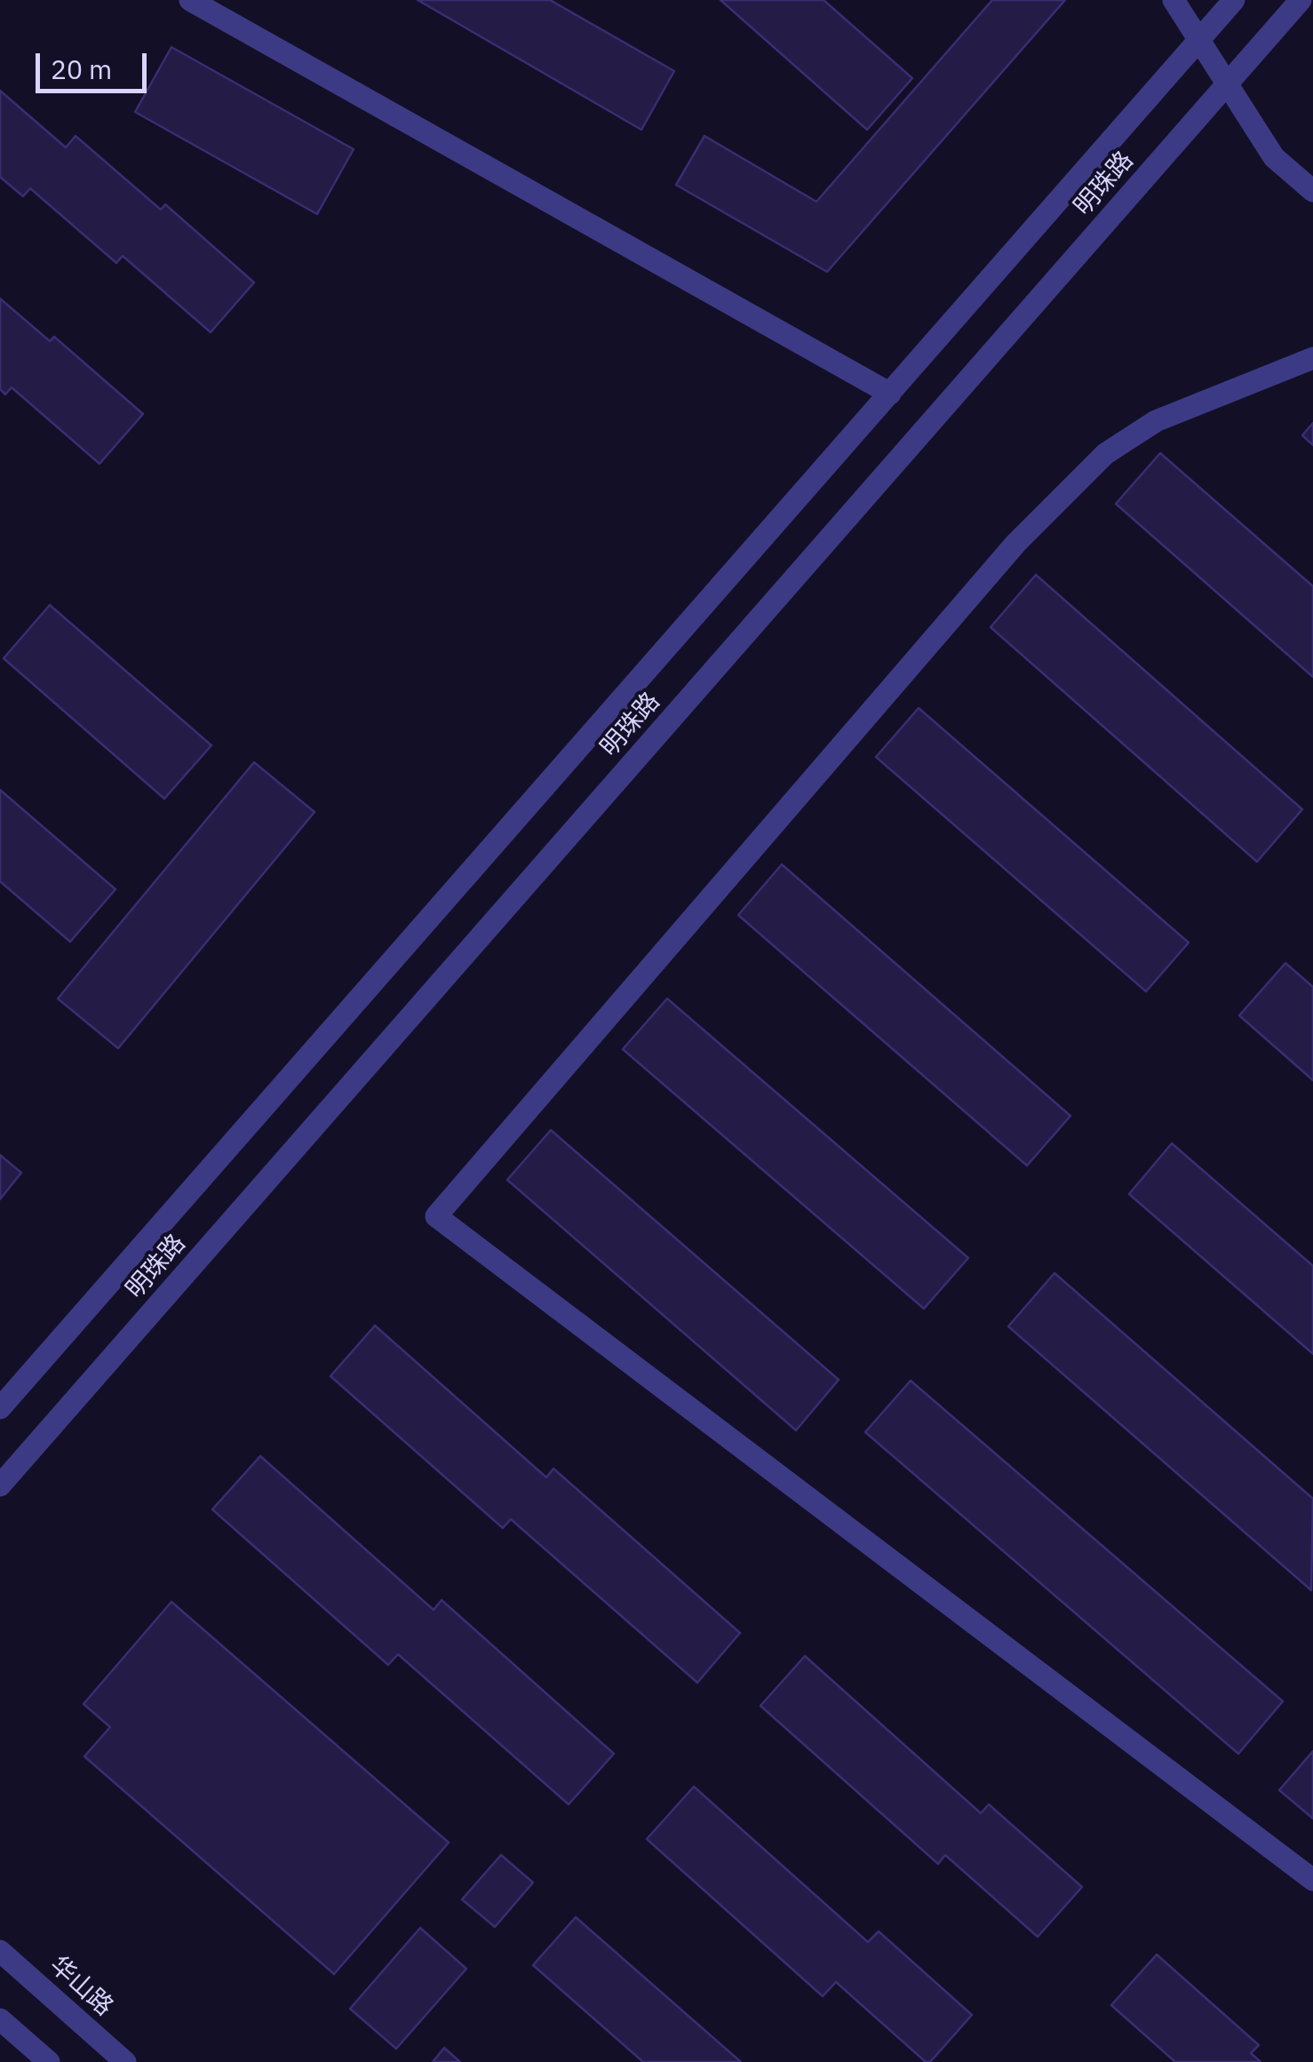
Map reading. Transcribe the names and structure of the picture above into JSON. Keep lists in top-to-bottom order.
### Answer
{
  "streets": {
    "street": ["明珠路", "华山路"]
  },
  "scale_bar": "20 m"
}
